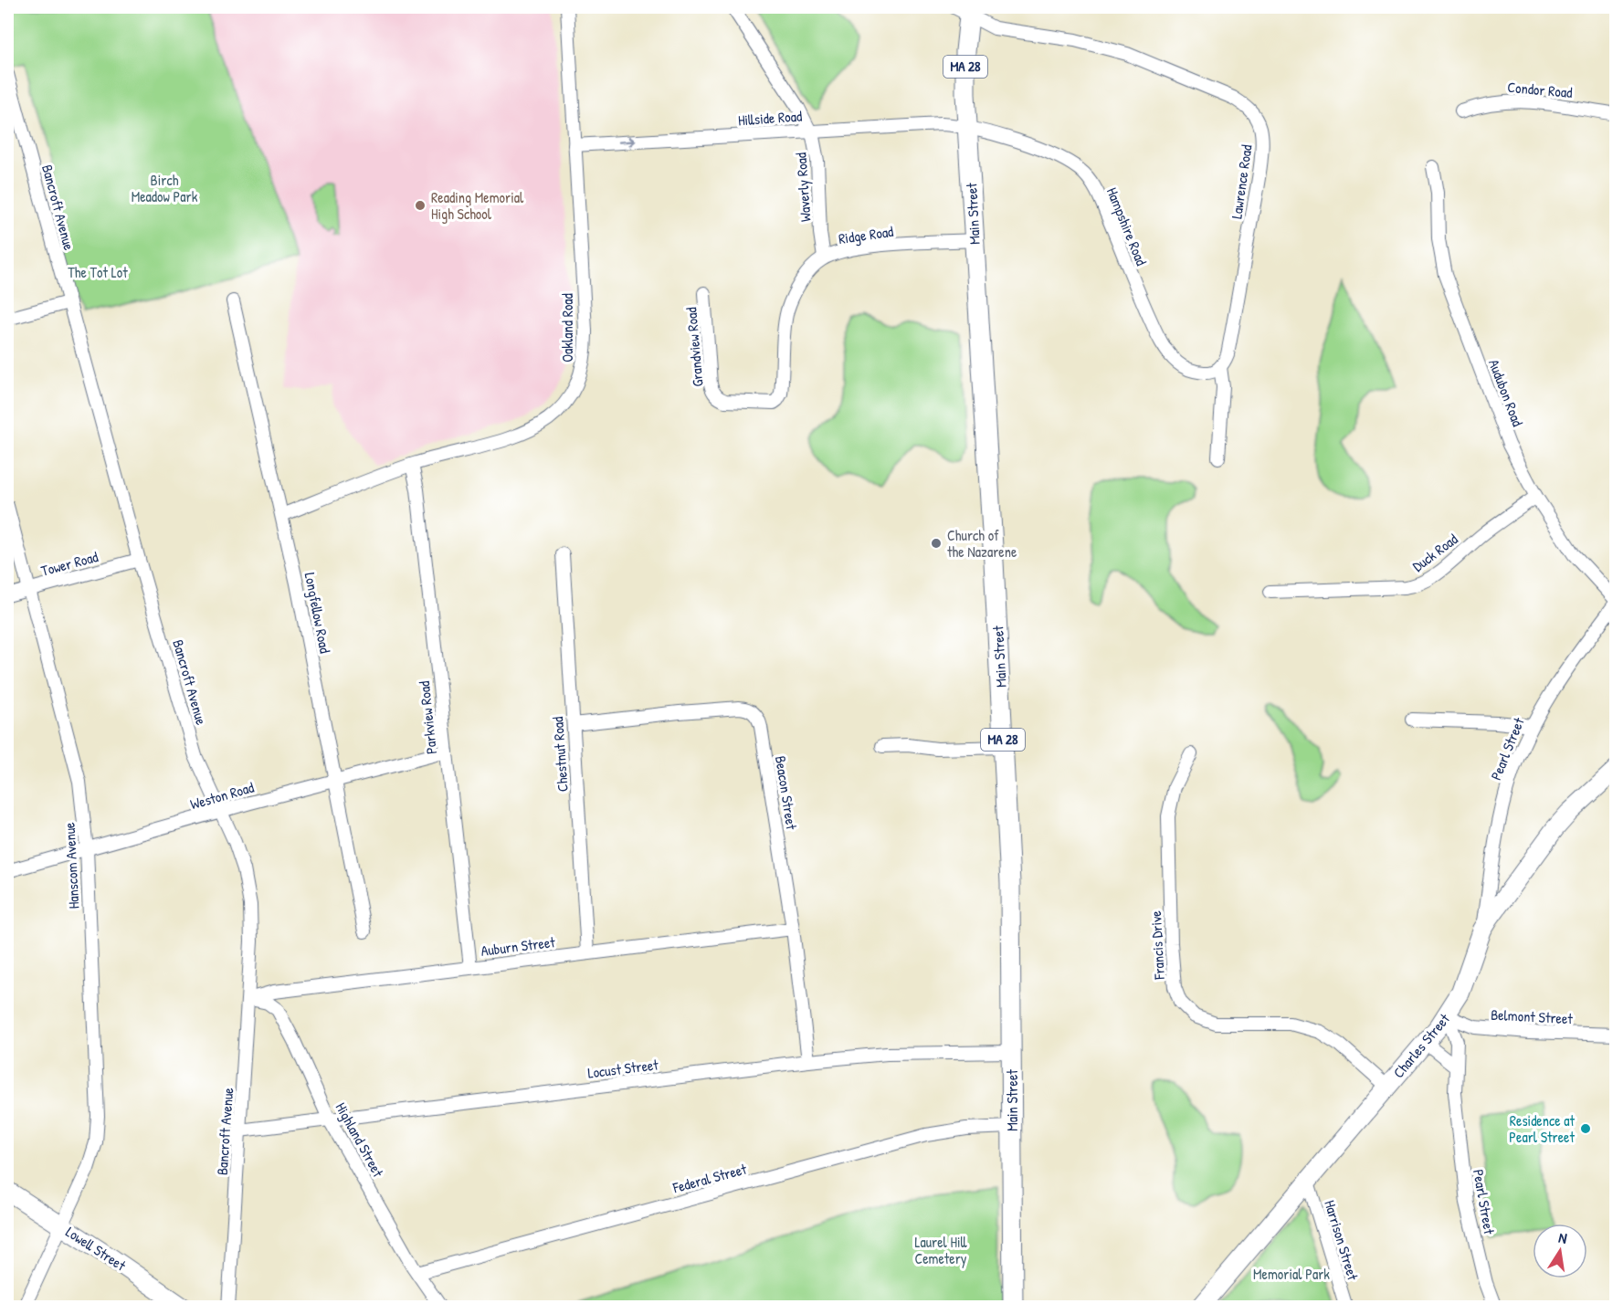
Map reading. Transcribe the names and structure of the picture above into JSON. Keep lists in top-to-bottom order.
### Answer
{
  "streets": {
    "main road": ["MA 28", "Main Street"],
    "street": [
      "Condor Road",
      "Hillside Road",
      "Lawrence Road",
      "Waverly Road",
      "Bancroft Avenue",
      "Hampshire Road",
      "Ridge Road",
      "Oakland Road",
      "Grandview Road",
      "Audubon Road",
      "Duck Road",
      "Tower Road",
      "Longfellow Road",
      "Parkview Road",
      "Pearl Street",
      "Chestnut Road",
      "Beacon Street",
      "Weston Road",
      "Hanscom Avenue",
      "Francis Drive",
      "Auburn Street",
      "Belmont Street",
      "Charles Street",
      "Locust Street",
      "Highland Street",
      "Federal Street",
      "Harrison Street",
      "Lowell Street"
    ]
  },
  "crossings": [
    ["Hillside Road", "Waverly Road"],
    ["Hillside Road", "Main Street"],
    ["Hillside Road", "Hampshire Road"],
    ["Hillside Road", "Oakland Road"],
    ["Lawrence Road", "Main Street"],
    ["Lawrence Road", "Hampshire Road"],
    ["Waverly Road", "Ridge Road"],
    ["Bancroft Avenue", "Tower Road"],
    ["Bancroft Avenue", "Weston Road"],
    ["Bancroft Avenue", "Auburn Street"],
    ["Bancroft Avenue", "Locust Street"],
    ["Bancroft Avenue", "Highland Street"],
    ["Main Street", "Hampshire Road"],
    ["Main Street", "Ridge Road"],
    ["Main Street", "Locust Street"],
    ["Main Street", "Federal Street"],
    ["Ridge Road", "Grandview Road"],
    ["Oakland Road", "Longfellow Road"],
    ["Oakland Road", "Parkview Road"],
    ["Audubon Road", "Duck Road"],
    ["Audubon Road", "Pearl Street"],
    ["Tower Road", "Hanscom Avenue"],
    ["Longfellow Road", "Weston Road"],
    ["Parkview Road", "Weston Road"],
    ["Parkview Road", "Auburn Street"],
    ["Pearl Street", "Belmont Street"],
    ["Pearl Street", "Charles Street"],
    ["Chestnut Road", "Beacon Street"],
    ["Chestnut Road", "Auburn Street"],
    ["Beacon Street", "Auburn Street"],
    ["Beacon Street", "Locust Street"],
    ["Weston Road", "Hanscom Avenue"],
    ["Hanscom Avenue", "Lowell Street"],
    ["Francis Drive", "Charles Street"],
    ["Auburn Street", "Highland Street"],
    ["Belmont Street", "Charles Street"],
    ["Charles Street", "Harrison Street"],
    ["Locust Street", "Highland Street"],
    ["Highland Street", "Federal Street"]
  ],
  "one_way": ["Hillside Road"],
  "parks": [
    "Birch Meadow Park",
    "The Tot Lot",
    "Laurel Hill Cemetery",
    "Memorial Park"
  ],
  "places": ["Reading Memorial High School", "Church of the Nazarene", "Residence at Pearl Street"],
  "north": "top"
}
